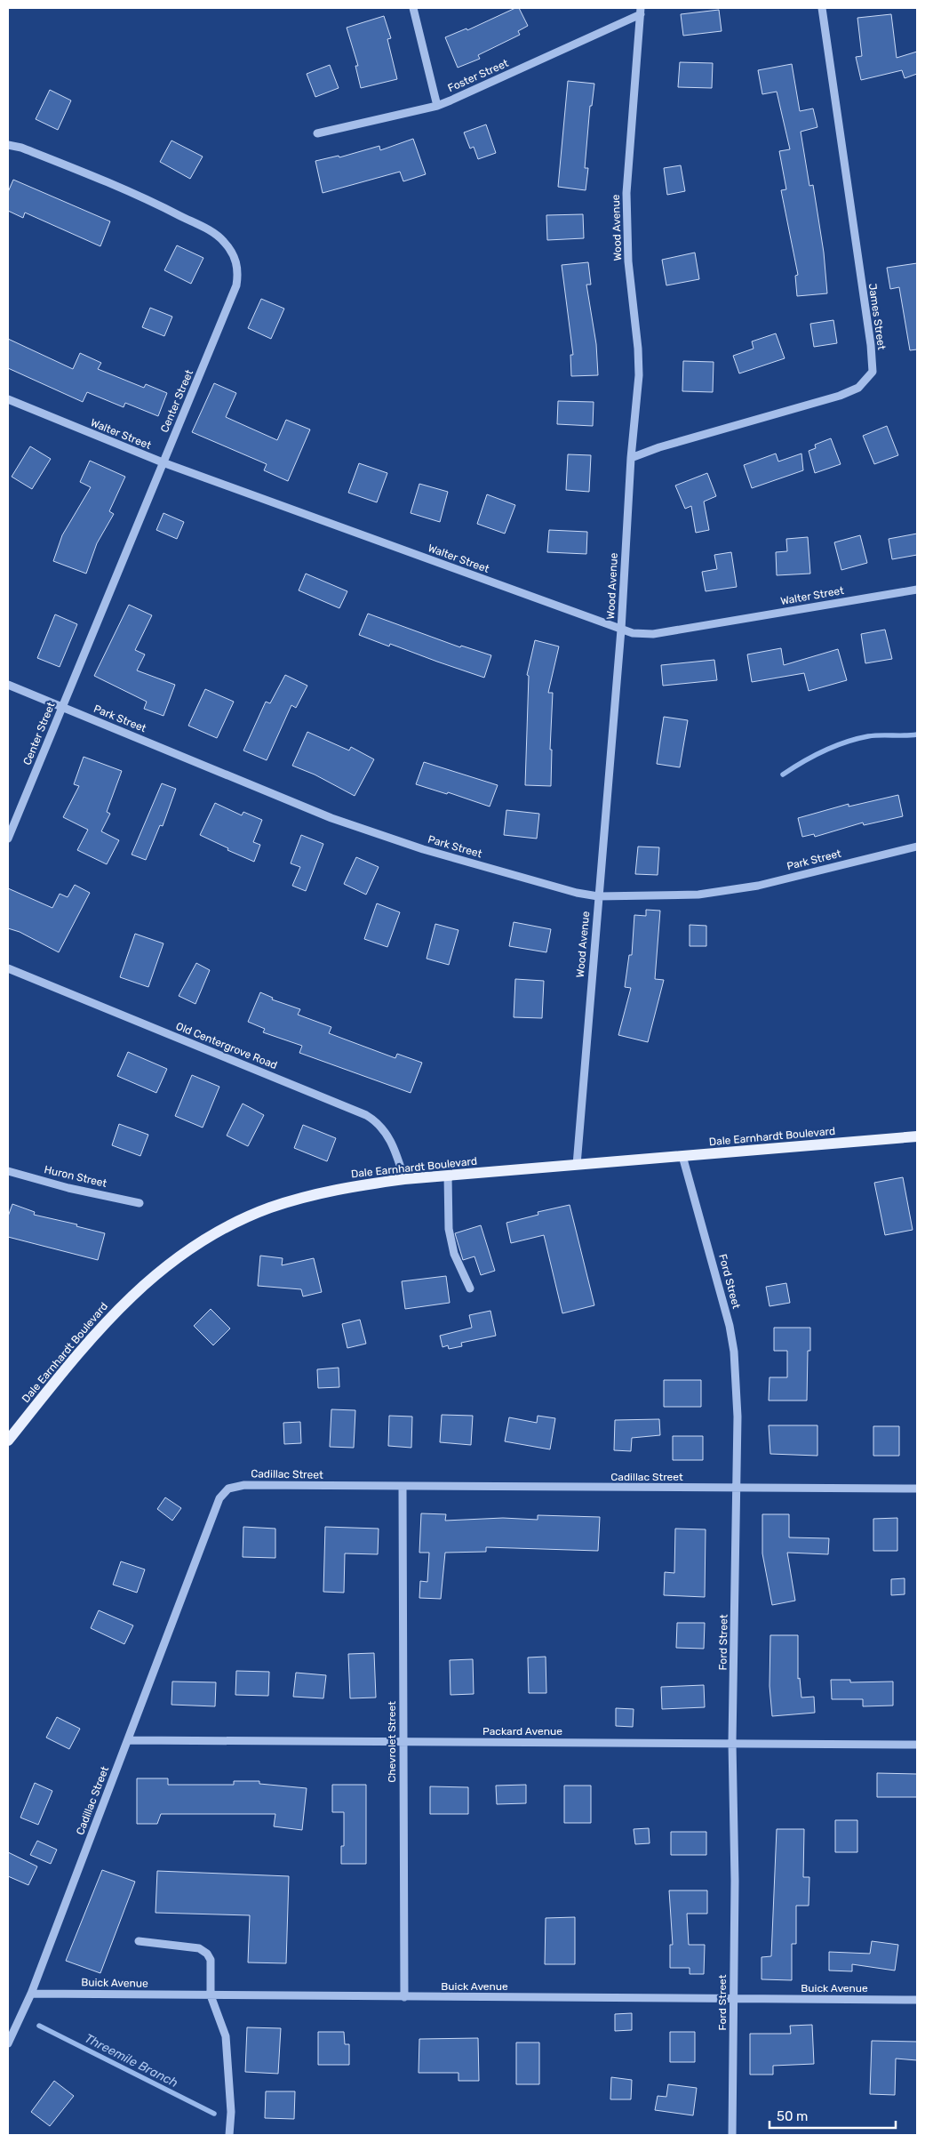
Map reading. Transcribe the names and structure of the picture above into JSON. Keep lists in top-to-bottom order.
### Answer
{
  "streets": {
    "main road": ["Dale Earnhardt Boulevard"],
    "street": [
      "Foster Street",
      "Wood Avenue",
      "James Street",
      "Center Street",
      "Walter Street",
      "Park Street",
      "Old Centergrove Road",
      "Huron Street",
      "Ford Street",
      "Cadillac Street",
      "Packard Avenue",
      "Chevrolet Street",
      "Buick Avenue"
    ]
  },
  "crossings": [
    ["Foster Street", "Wood Avenue"],
    ["Wood Avenue", "James Street"],
    ["Wood Avenue", "Walter Street"],
    ["Wood Avenue", "Park Street"],
    ["Wood Avenue", "Dale Earnhardt Boulevard"],
    ["Center Street", "Walter Street"],
    ["Center Street", "Park Street"],
    ["Old Centergrove Road", "Dale Earnhardt Boulevard"],
    ["Dale Earnhardt Boulevard", "Ford Street"],
    ["Ford Street", "Cadillac Street"],
    ["Ford Street", "Packard Avenue"],
    ["Ford Street", "Buick Avenue"],
    ["Cadillac Street", "Packard Avenue"],
    ["Cadillac Street", "Chevrolet Street"],
    ["Cadillac Street", "Buick Avenue"],
    ["Packard Avenue", "Chevrolet Street"],
    ["Chevrolet Street", "Buick Avenue"]
  ],
  "water": ["Threemile Branch"],
  "scale_bar": "50 m"
}
